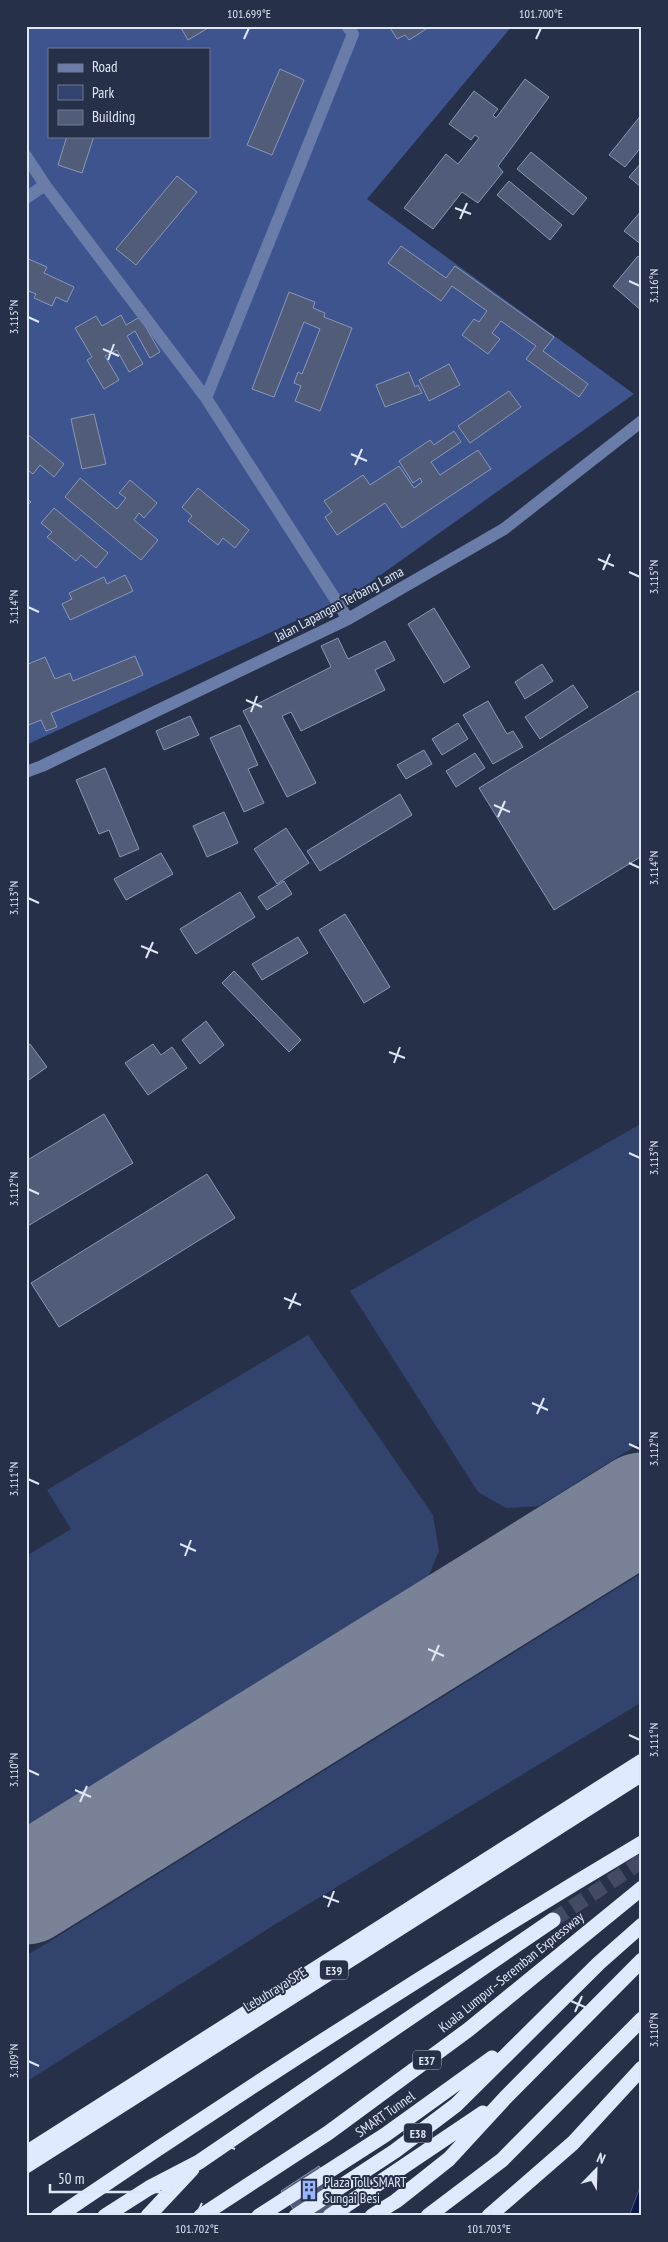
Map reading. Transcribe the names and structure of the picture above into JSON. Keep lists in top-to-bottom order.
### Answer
{
  "streets": {
    "highway": [
      "E39",
      "Kuala Lumpur–Seremban Expressway",
      "Lebuhraya SPE",
      "E37",
      "SMART Tunnel",
      "E38"
    ],
    "street": ["Jalan Lapangan Terbang Lama"]
  },
  "places": {
    "building": ["Plaza Toll SMART Sungai Besi"]
  },
  "legend": ["Road", "Park", "Building"],
  "scale_bar": "50 m",
  "north": "top right",
  "coordinates": [
    "101.699°E",
    "101.700°E",
    "3.116°N",
    "3.115°N",
    "3.114°N",
    "3.113°N",
    "3.112°N",
    "3.111°N",
    "3.110°N",
    "3.109°N",
    "101.702°E",
    "101.703°E"
  ]
}
